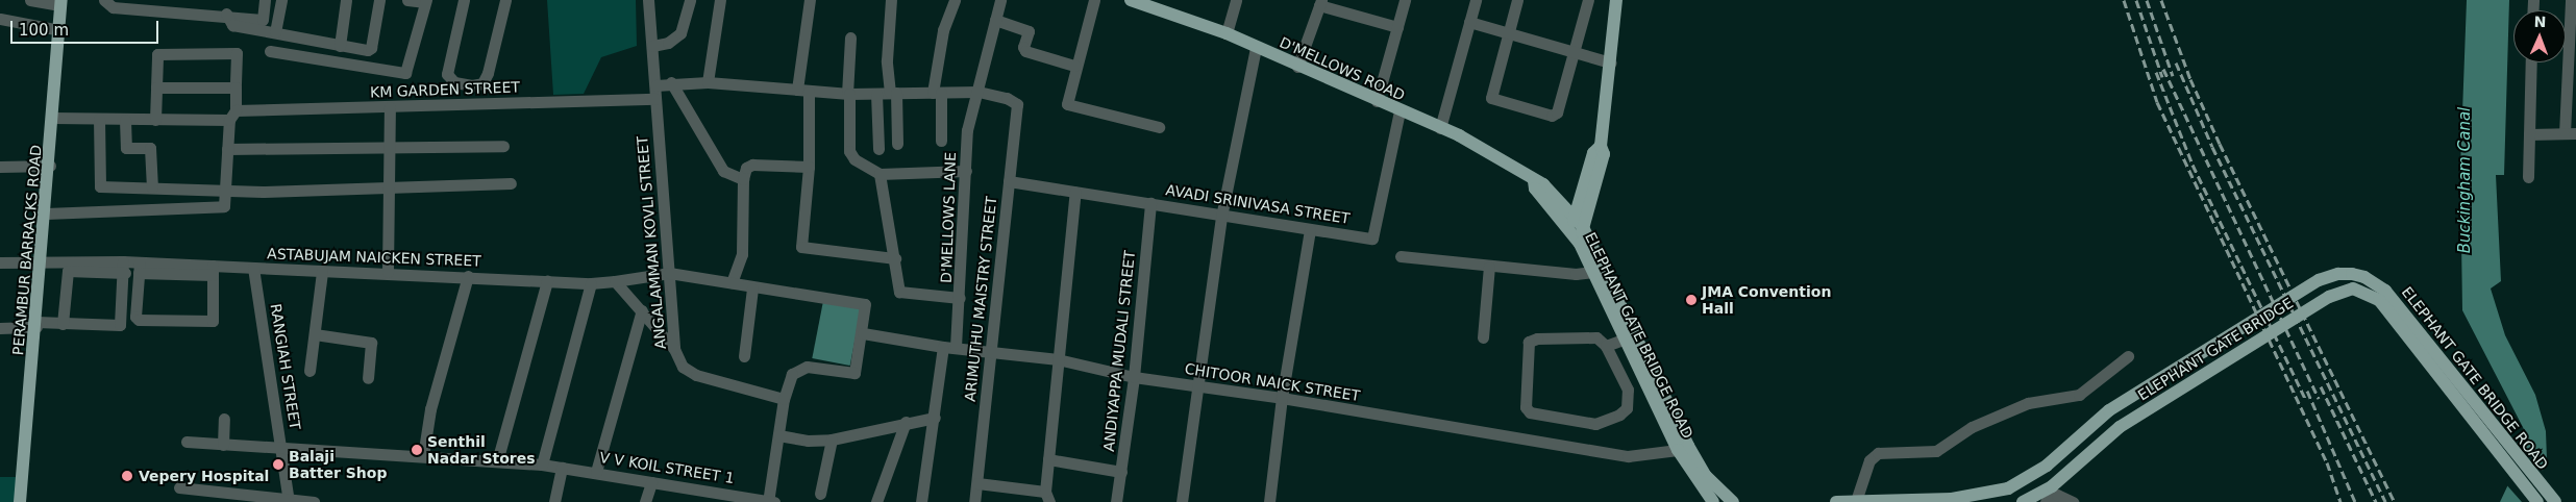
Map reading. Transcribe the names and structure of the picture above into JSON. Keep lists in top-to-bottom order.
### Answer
{
  "streets": {
    "main road": [
      "D'MELLOWS ROAD",
      "PERAMBUR BARRACKS ROAD",
      "ELEPHANT GATE BRIDGE ROAD",
      "ELEPHANT GATE BRIDGE"
    ],
    "street": [
      "KM GARDEN STREET",
      "AVADI SRINIVASA STREET",
      "D'MELLOWS LANE",
      "ANGALAMMAN KOVLI STREET",
      "ASTABUJAM NAICKEN STREET",
      "ARIMUTHU MAISTRY STREET",
      "ANDIYAPPA MUDALI STREET",
      "RANGIAH STREET",
      "CHITOOR NAICK STREET",
      "V V KOIL STREET 1"
    ]
  },
  "crossings": [
    ["D'MELLOWS ROAD", "AVADI SRINIVASA STREET"],
    ["D'MELLOWS ROAD", "ELEPHANT GATE BRIDGE ROAD"],
    ["KM GARDEN STREET", "ANGALAMMAN KOVLI STREET"],
    ["KM GARDEN STREET", "PERAMBUR BARRACKS ROAD"],
    ["AVADI SRINIVASA STREET", "ARIMUTHU MAISTRY STREET"],
    ["AVADI SRINIVASA STREET", "ANDIYAPPA MUDALI STREET"],
    ["D'MELLOWS LANE", "ARIMUTHU MAISTRY STREET"],
    ["D'MELLOWS LANE", "CHITOOR NAICK STREET"],
    ["ANGALAMMAN KOVLI STREET", "ASTABUJAM NAICKEN STREET"],
    ["PERAMBUR BARRACKS ROAD", "ASTABUJAM NAICKEN STREET"],
    ["ASTABUJAM NAICKEN STREET", "RANGIAH STREET"],
    ["ASTABUJAM NAICKEN STREET", "CHITOOR NAICK STREET"],
    ["ARIMUTHU MAISTRY STREET", "CHITOOR NAICK STREET"],
    ["ELEPHANT GATE BRIDGE ROAD", "ELEPHANT GATE BRIDGE"],
    ["ELEPHANT GATE BRIDGE ROAD", "CHITOOR NAICK STREET"],
    ["ANDIYAPPA MUDALI STREET", "CHITOOR NAICK STREET"],
    ["RANGIAH STREET", "V V KOIL STREET 1"]
  ],
  "water": ["Buckingham Canal"],
  "places": [
    "JMA Convention Hall",
    "Senthil Nadar Stores",
    "Balaji Batter Shop",
    "Vepery Hospital"
  ],
  "scale_bar": "100 m",
  "north": "top"
}
